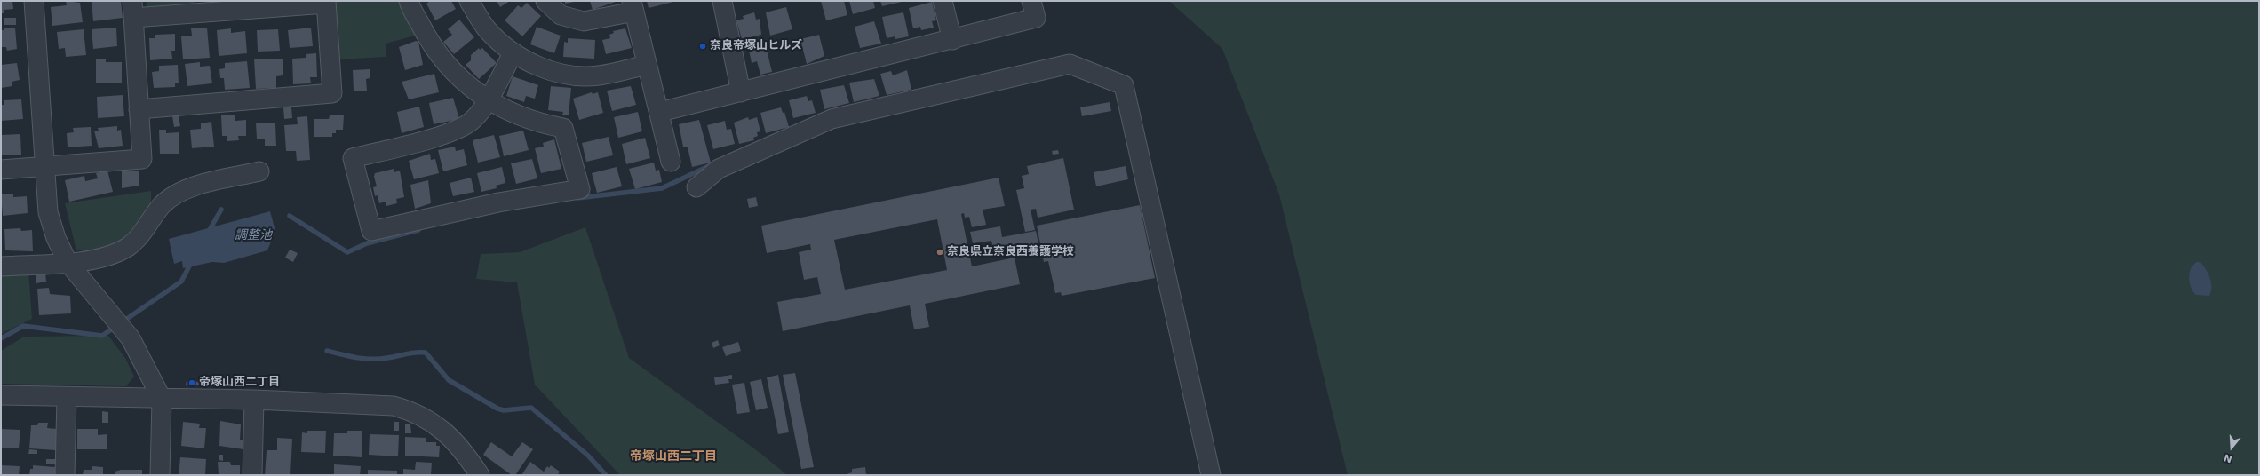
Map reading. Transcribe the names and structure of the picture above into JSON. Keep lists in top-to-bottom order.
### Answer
{
  "districts": ["帝塚山西二丁目"],
  "water": ["調整池"],
  "places": ["奈良帝塚山ヒルズ", "奈良県立奈良西養護学校", "帝塚山西二丁目"],
  "north": "bottom"
}
